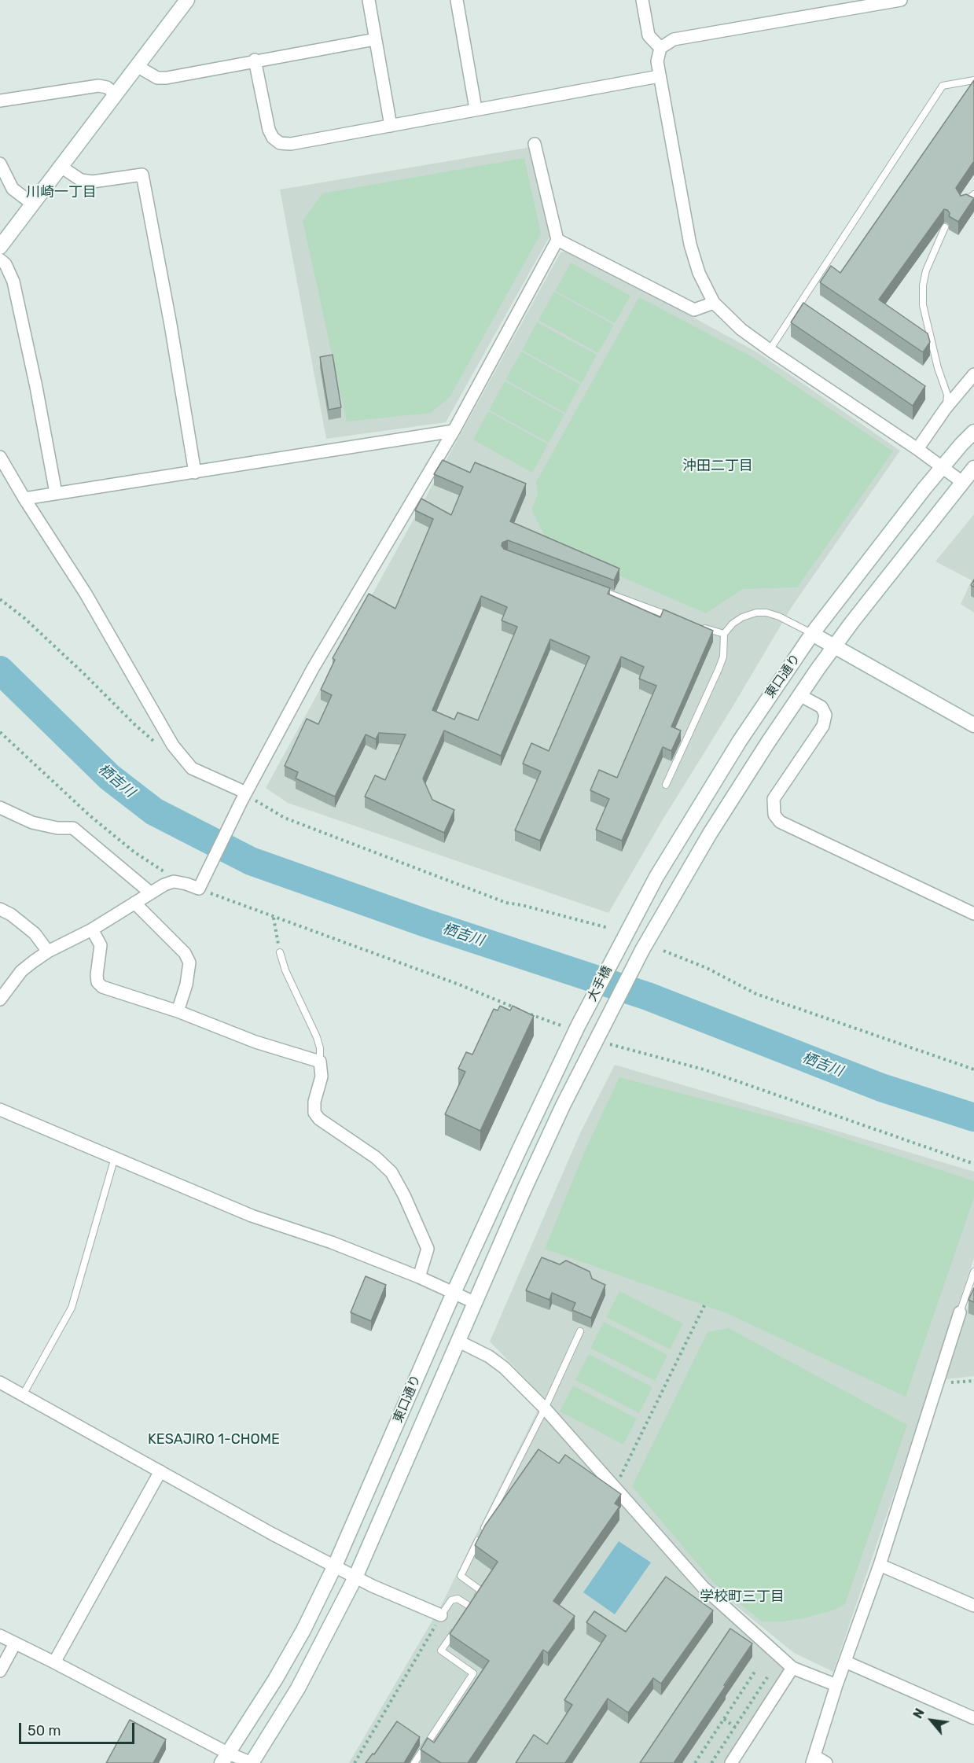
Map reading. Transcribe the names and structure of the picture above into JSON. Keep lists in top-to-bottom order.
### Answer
{
  "streets": {
    "street": ["東口通り", "大手橋"]
  },
  "crossings": [
    ["東口通り", "大手橋"]
  ],
  "districts": [
    "川崎一丁目",
    "沖田二丁目",
    "KESAJIRO 1-CHOME",
    "学校町三丁目"
  ],
  "water": ["栖吉川"],
  "scale_bar": "50 m",
  "north": "top left"
}
